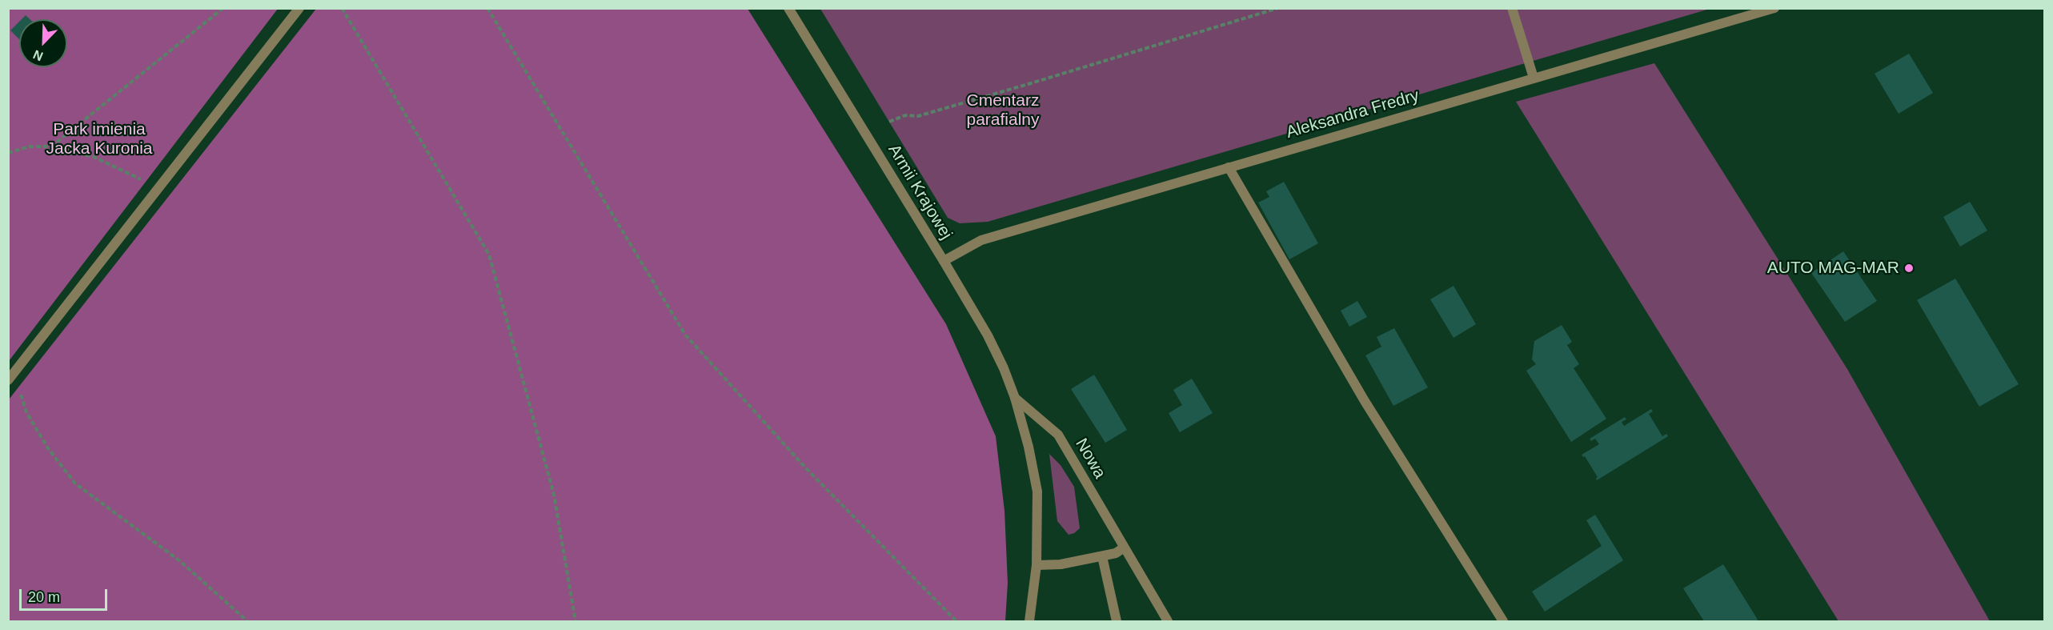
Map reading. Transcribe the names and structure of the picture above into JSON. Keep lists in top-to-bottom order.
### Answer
{
  "streets": {
    "street": ["Aleksandra Fredry", "Armii Krajowej", "Nowa"]
  },
  "crossings": [
    ["Aleksandra Fredry", "Armii Krajowej"],
    ["Armii Krajowej", "Nowa"]
  ],
  "parks": ["Cmentarz parafialny", "Park imienia Jacka Kuronia"],
  "places": ["AUTO MAG-MAR"],
  "scale_bar": "20 m",
  "north": "bottom left"
}
